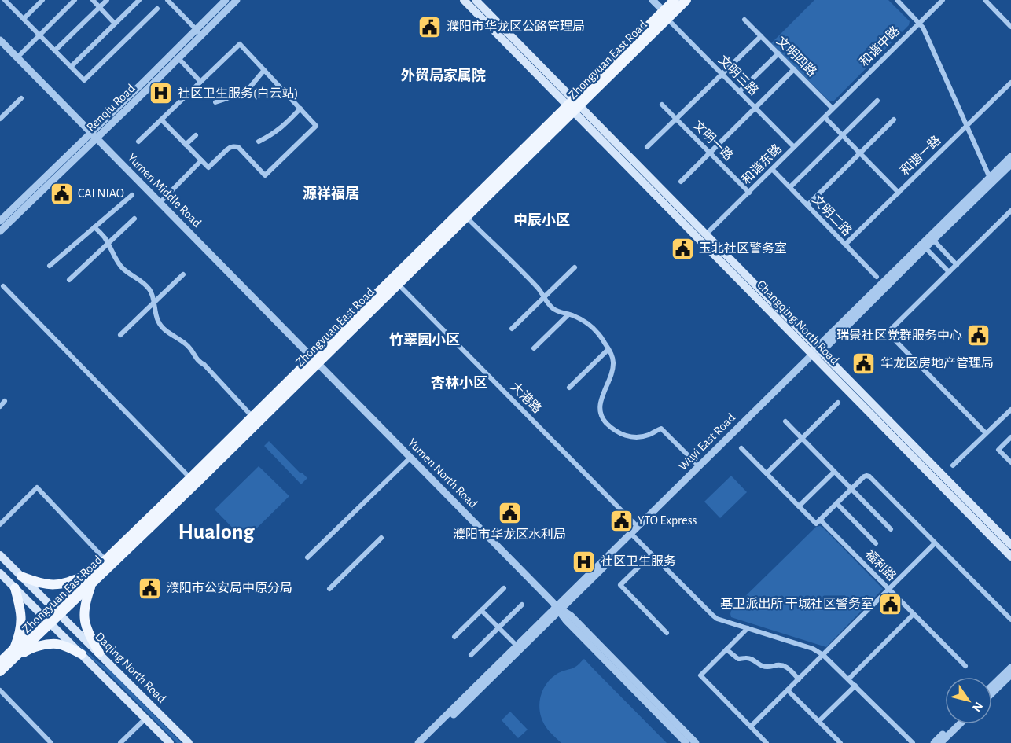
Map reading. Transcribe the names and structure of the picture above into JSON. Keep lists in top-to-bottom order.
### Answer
{
  "streets": {
    "main road": ["Zhongyuan East Road", "Changqing North Road", "Daqing North Road"],
    "street": [
      "和谐中路",
      "文明四路",
      "文明三路",
      "Renqiu Road",
      "文明一路",
      "和谐一路",
      "和谐东路",
      "Yumen Middle Road",
      "文明二路",
      "大港路",
      "Wuyi East Road",
      "Yumen North Road",
      "福利路"
    ]
  },
  "crossings": [
    ["和谐中路", "文明四路"],
    ["和谐中路", "和谐东路"],
    ["文明四路", "和谐东路"],
    ["Zhongyuan East Road", "文明三路"],
    ["Zhongyuan East Road", "Yumen Middle Road"],
    ["Zhongyuan East Road", "Changqing North Road"],
    ["Zhongyuan East Road", "大港路"],
    ["Zhongyuan East Road", "Yumen North Road"],
    ["Zhongyuan East Road", "Daqing North Road"],
    ["文明三路", "和谐东路"],
    ["Renqiu Road", "Yumen Middle Road"],
    ["文明一路", "和谐东路"],
    ["和谐一路", "文明二路"],
    ["和谐东路", "文明二路"],
    ["和谐东路", "Changqing North Road"],
    ["Yumen Middle Road", "Yumen North Road"],
    ["Changqing North Road", "Wuyi East Road"],
    ["大港路", "Wuyi East Road"],
    ["Wuyi East Road", "Yumen North Road"]
  ],
  "districts": [
    "外贸局家属院",
    "源祥福居",
    "中辰小区",
    "竹翠园小区",
    "杏林小区",
    "Hualong"
  ],
  "places": {
    "public building": [
      "濮阳市华龙区公路管理局",
      "CAI NIAO",
      "玉北社区警务室",
      "瑞景社区党群服务中心",
      "华龙区房地产管理局",
      "濮阳市华龙区水利局",
      "YTO Express",
      "濮阳市公安局中原分局",
      "基卫派出所 干城社区警务室"
    ],
    "hospital": ["社区卫生服务(白云站)", "社区卫生服务"]
  },
  "north": "bottom right"
}
